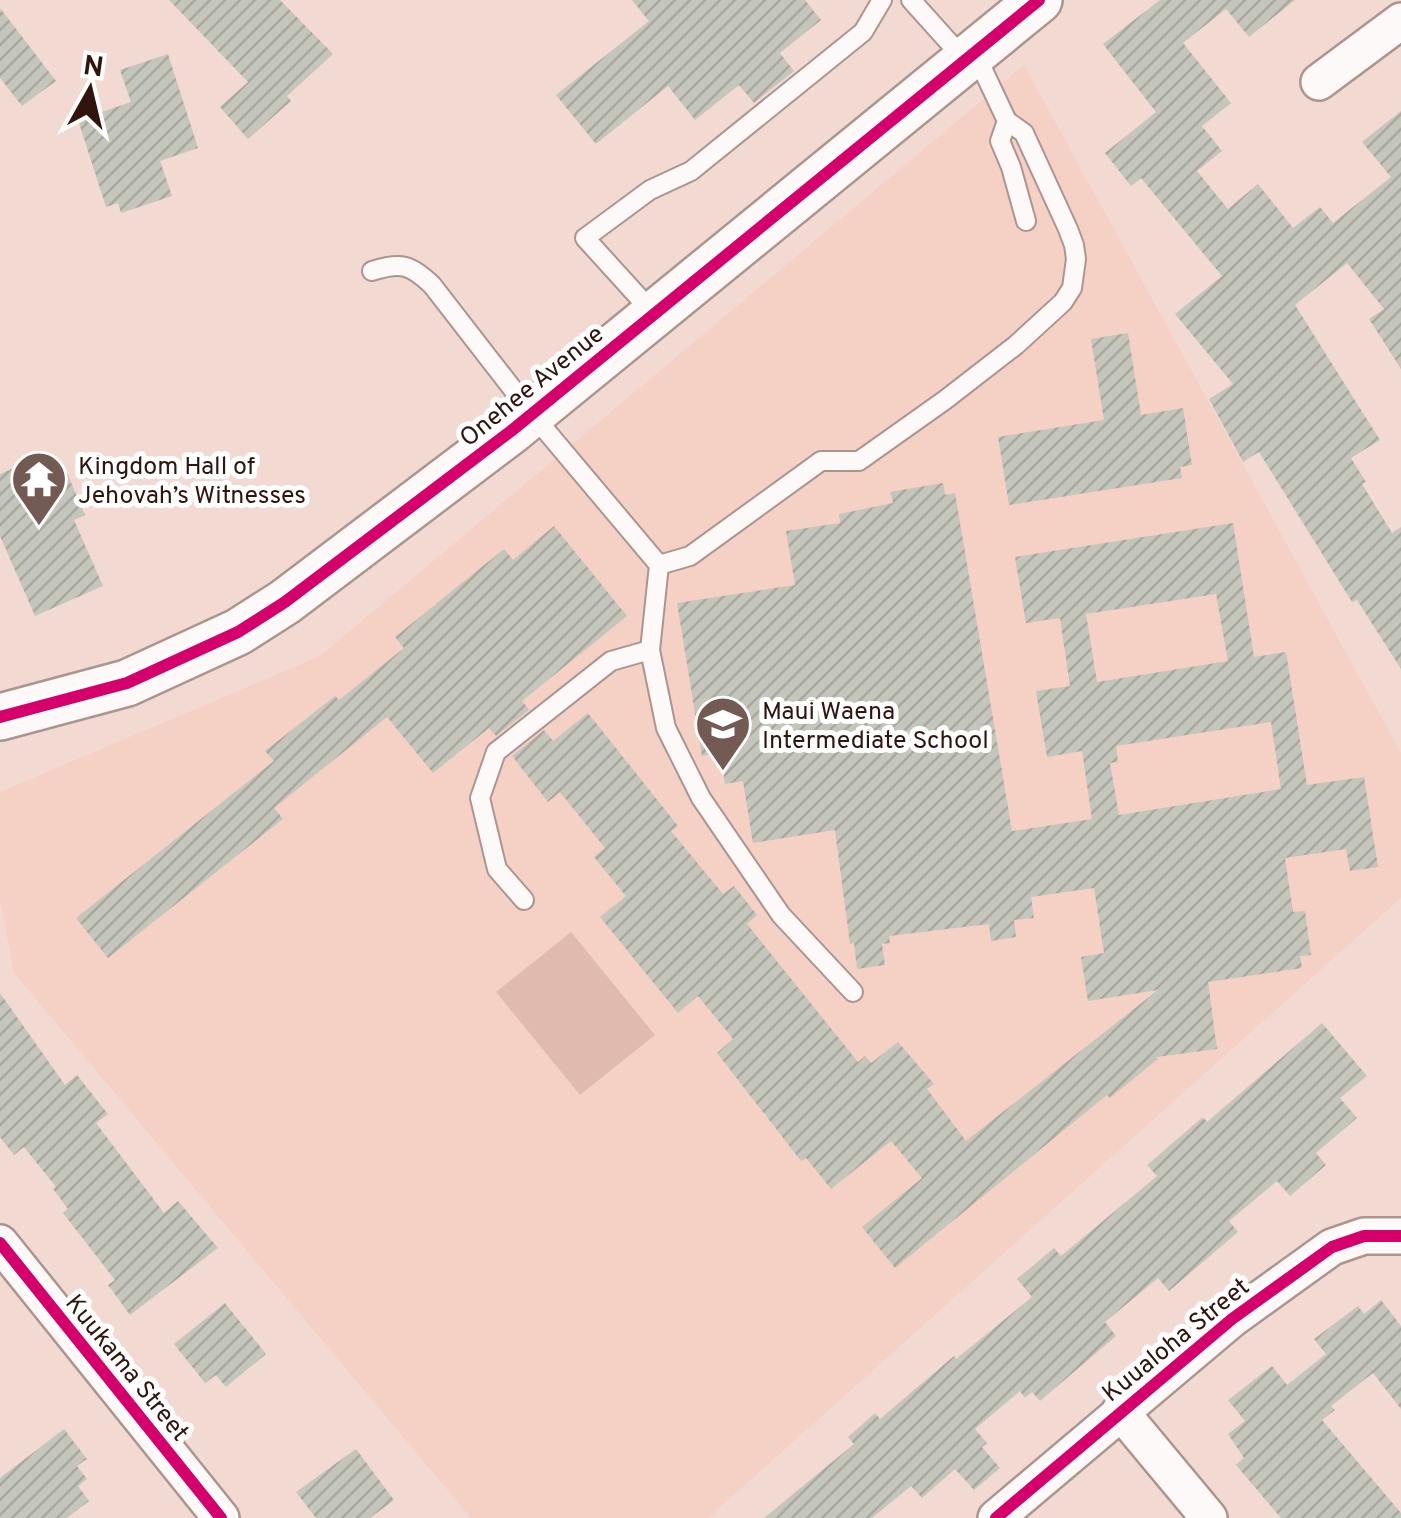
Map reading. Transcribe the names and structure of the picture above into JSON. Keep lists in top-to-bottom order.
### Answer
{
  "streets": {
    "street": ["Onehee Avenue", "Kuualoha Street", "Kuukama Street"]
  },
  "places": {
    "temple": ["Kingdom Hall of Jehovah’s Witnesses"],
    "school or university": ["Maui Waena Intermediate School"]
  },
  "north": "top"
}
